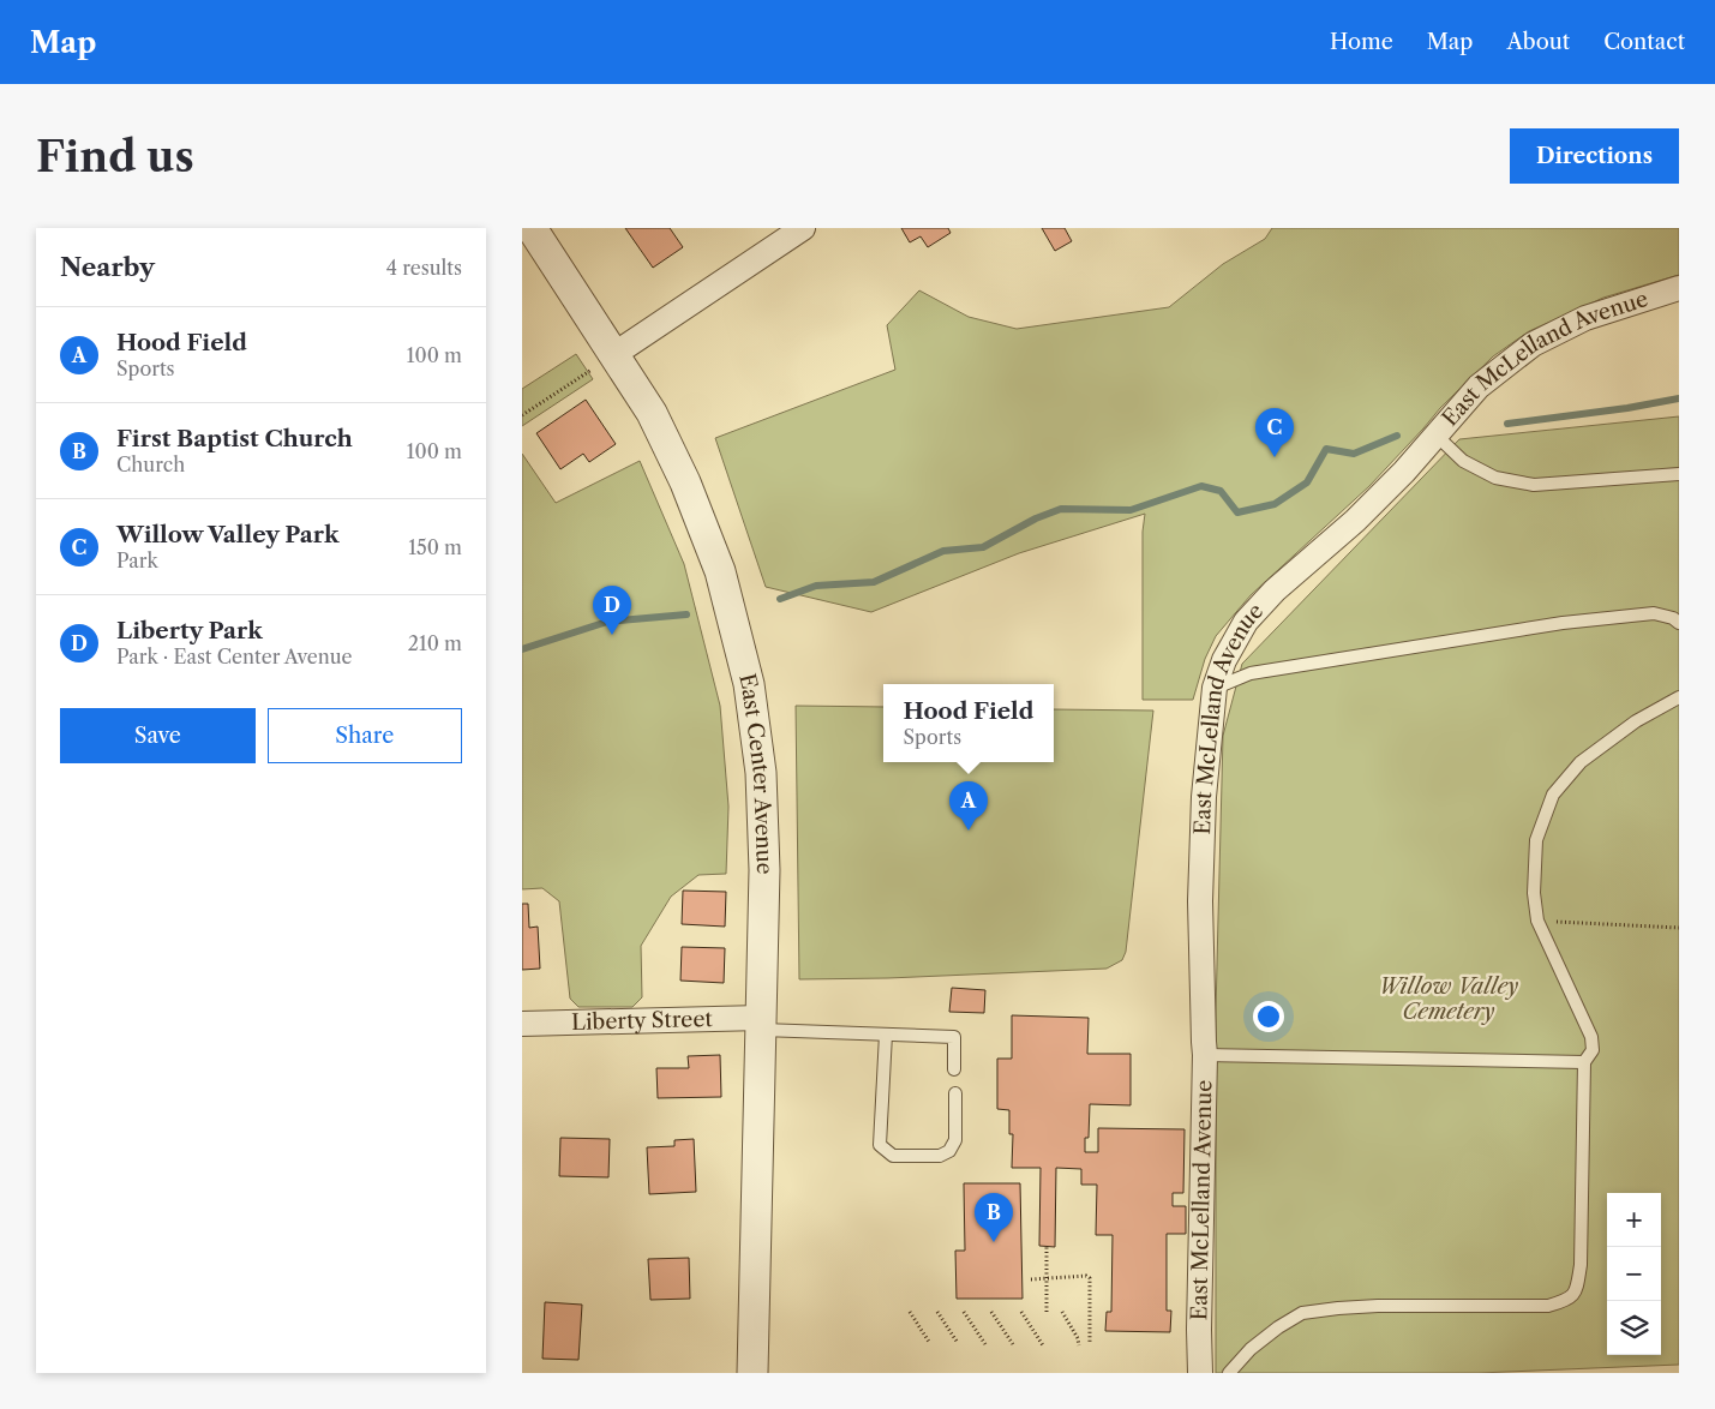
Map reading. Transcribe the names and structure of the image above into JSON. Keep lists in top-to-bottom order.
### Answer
{
  "streets": {
    "street": ["East McLelland Avenue", "East Center Avenue", "Liberty Street"]
  },
  "crossings": [
    ["East Center Avenue", "Liberty Street"]
  ],
  "parks": ["Willow Valley Cemetery"],
  "page": {
    "header": "Map",
    "nav": [
      "Home",
      "Map",
      "About",
      "Contact"
    ],
    "buttons": [
      "Directions",
      ["Save", "Share"]
    ],
    "title": "Find us",
    "heading": ["Nearby", "4 results"],
    "list": [
      {
        "mark": "A",
        "name": "Hood Field",
        "note": "Sports",
        "value": "100 m"
      },
      {
        "mark": "B",
        "name": "First Baptist Church",
        "note": "Church",
        "value": "100 m"
      },
      {
        "mark": "C",
        "name": "Willow Valley Park",
        "note": "Park",
        "value": "150 m"
      },
      {
        "mark": "D",
        "name": "Liberty Park",
        "note": "Park · East Center Avenue",
        "value": "210 m"
      }
    ],
    "pins": [
      "C",
      "D",
      "A",
      "B"
    ],
    "popup": ["Hood Field", "Sports"],
    "map_buttons": ["+", "−"]
  }
}
